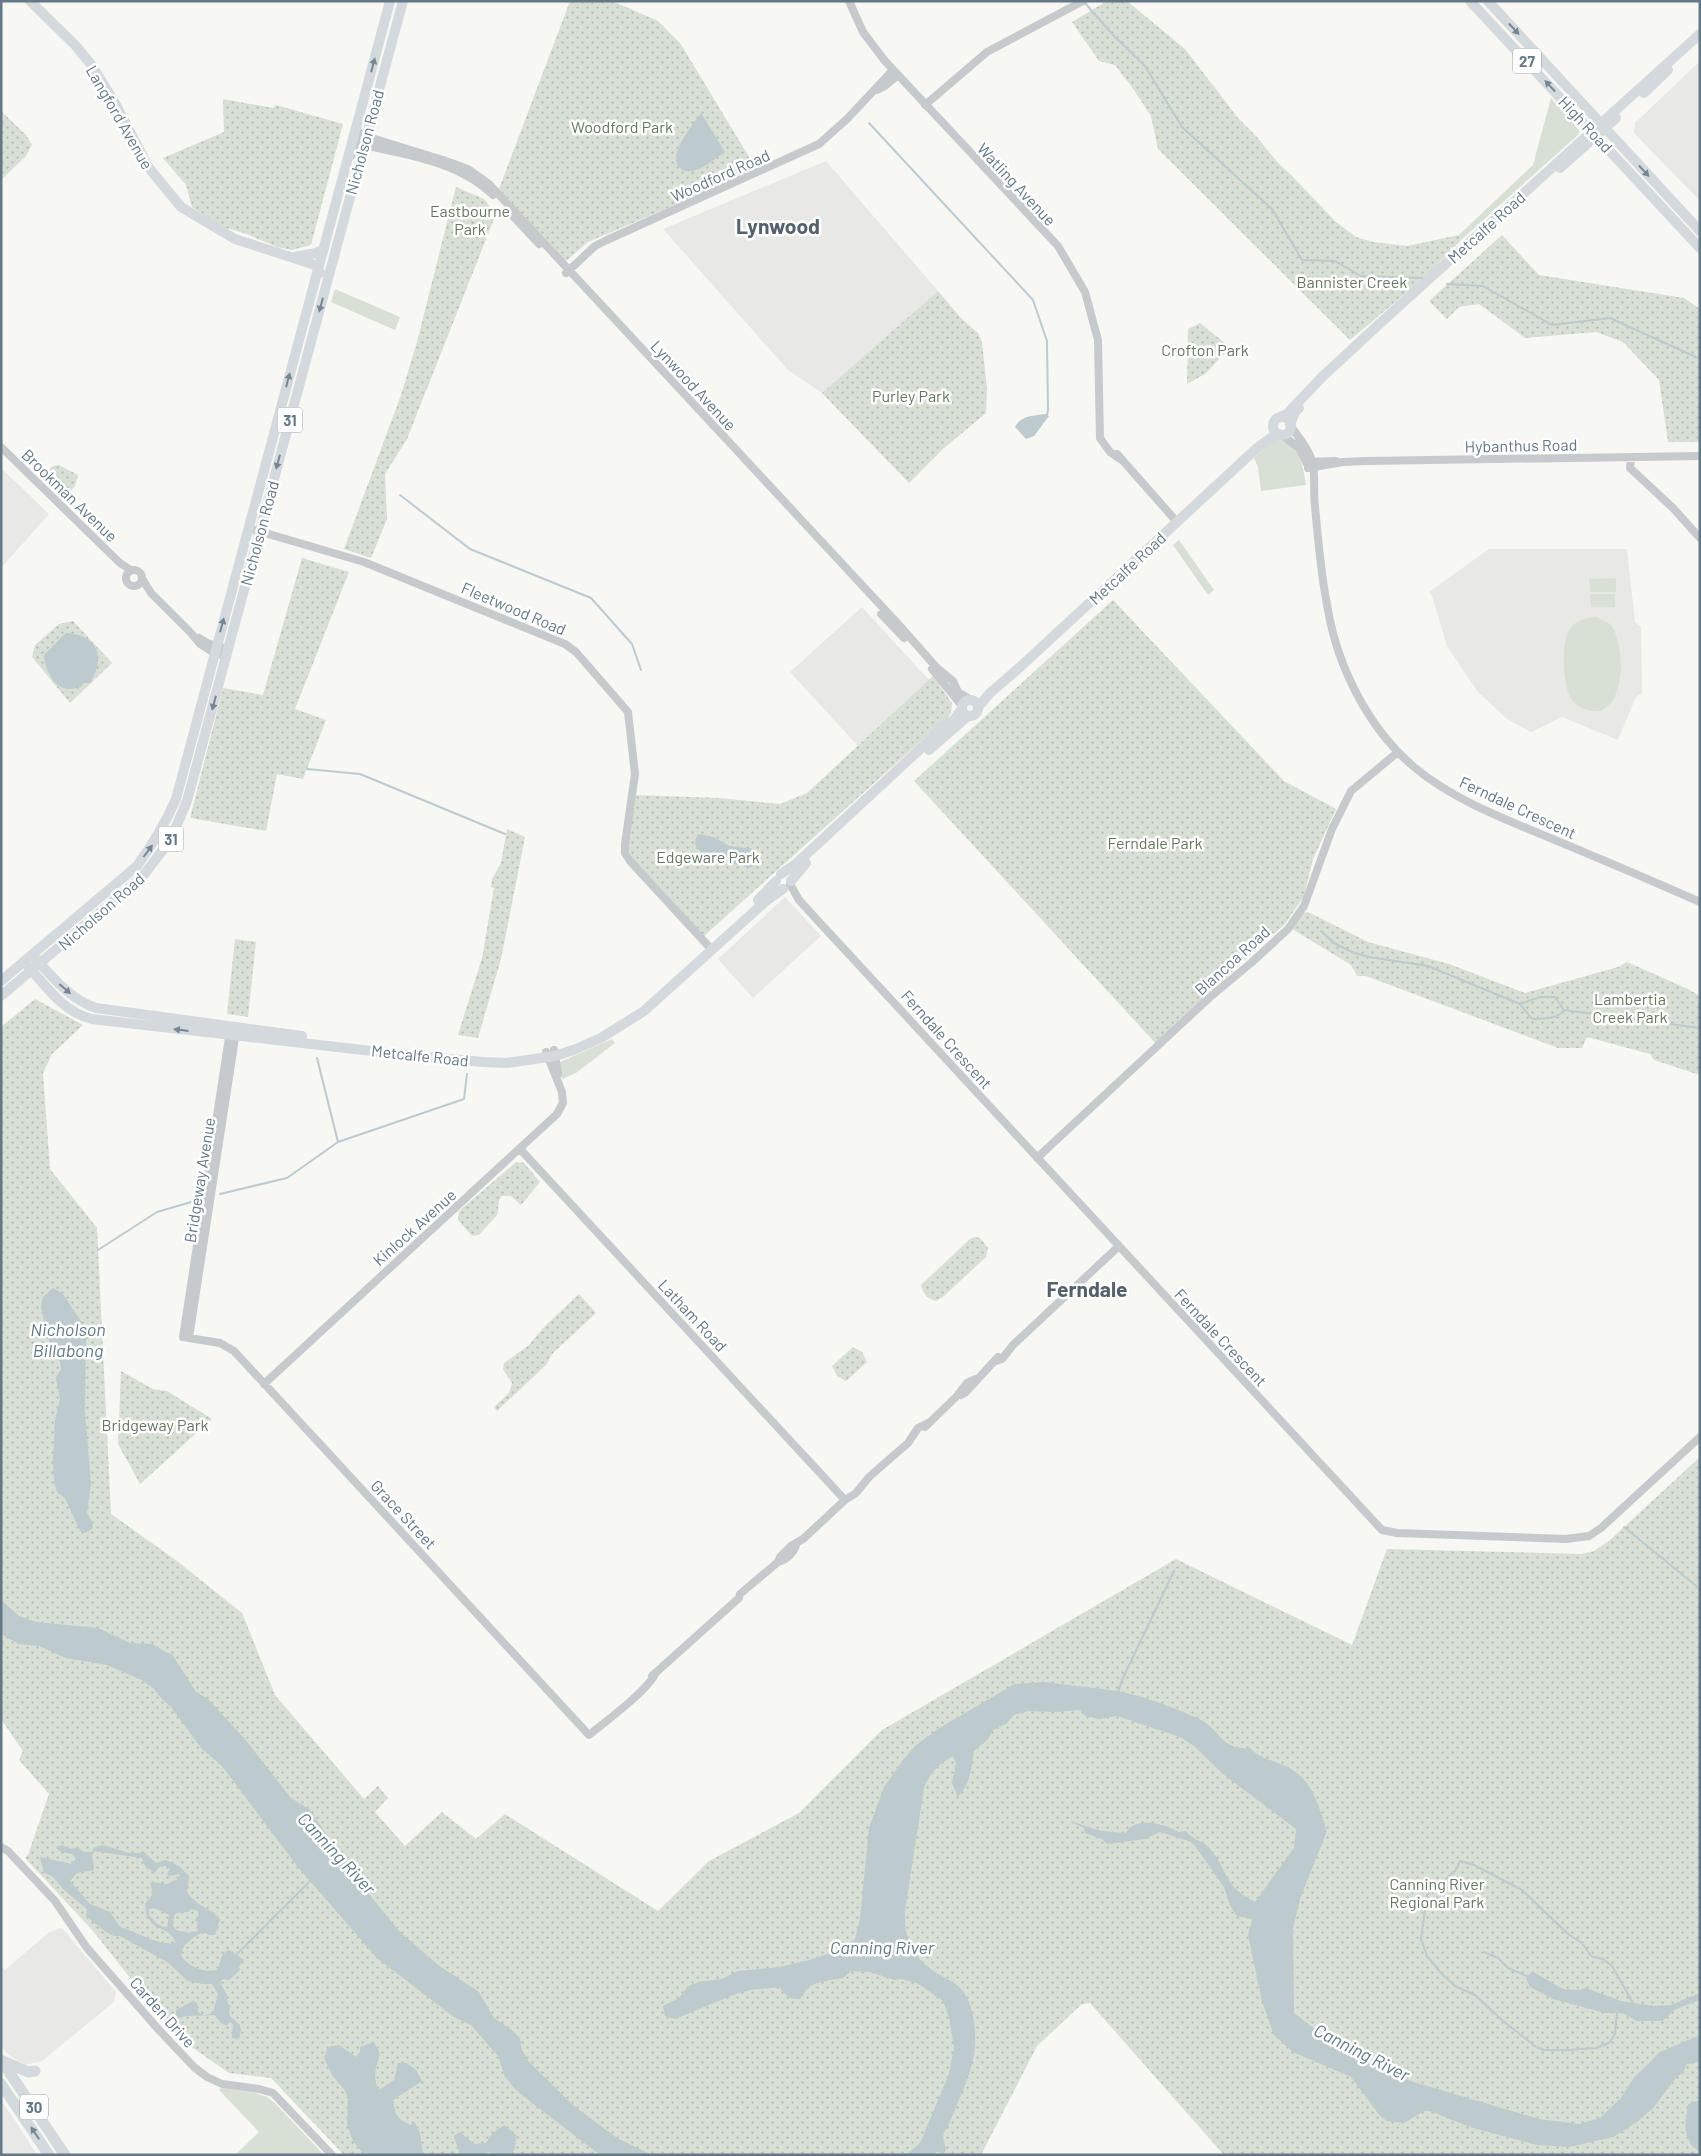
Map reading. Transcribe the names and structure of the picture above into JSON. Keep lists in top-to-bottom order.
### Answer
{
  "streets": {
    "highway": ["30"],
    "main road": [
      "27",
      "Langford Avenue",
      "High Road",
      "Nicholson Road",
      "Metcalfe Road",
      "31"
    ],
    "street": [
      "Woodford Road",
      "Watling Avenue",
      "Lynwood Avenue",
      "Hybanthus Road",
      "Brookman Avenue",
      "Fleetwood Road",
      "Ferndale Crescent",
      "Blancoa Road",
      "Bridgeway Avenue",
      "Kinlock Avenue",
      "Latham Road",
      "Grace Street",
      "Carden Drive"
    ]
  },
  "crossings": [
    ["Langford Avenue", "Nicholson Road"],
    ["High Road", "Metcalfe Road"],
    ["Nicholson Road", "Metcalfe Road"],
    ["Nicholson Road", "Lynwood Avenue"],
    ["Nicholson Road", "Fleetwood Road"],
    ["Woodford Road", "Watling Avenue"],
    ["Woodford Road", "Lynwood Avenue"],
    ["Watling Avenue", "Metcalfe Road"],
    ["Metcalfe Road", "Lynwood Avenue"],
    ["Metcalfe Road", "Fleetwood Road"],
    ["Metcalfe Road", "Ferndale Crescent"],
    ["Metcalfe Road", "Bridgeway Avenue"],
    ["Metcalfe Road", "Kinlock Avenue"],
    ["Hybanthus Road", "Ferndale Crescent"],
    ["Ferndale Crescent", "Blancoa Road"],
    ["Bridgeway Avenue", "Grace Street"],
    ["Kinlock Avenue", "Latham Road"],
    ["Kinlock Avenue", "Grace Street"],
    ["Latham Road", "Grace Street"]
  ],
  "districts": ["Lynwood", "Ferndale"],
  "water": ["Nicholson Billabong", "Canning River"],
  "parks": [
    "Woodford Park",
    "Eastbourne Park",
    "Bannister Creek",
    "Crofton Park",
    "Purley Park",
    "Ferndale Park",
    "Edgeware Park",
    "Lambertia Creek Park",
    "Bridgeway Park",
    "Canning River Regional Park"
  ]
}
